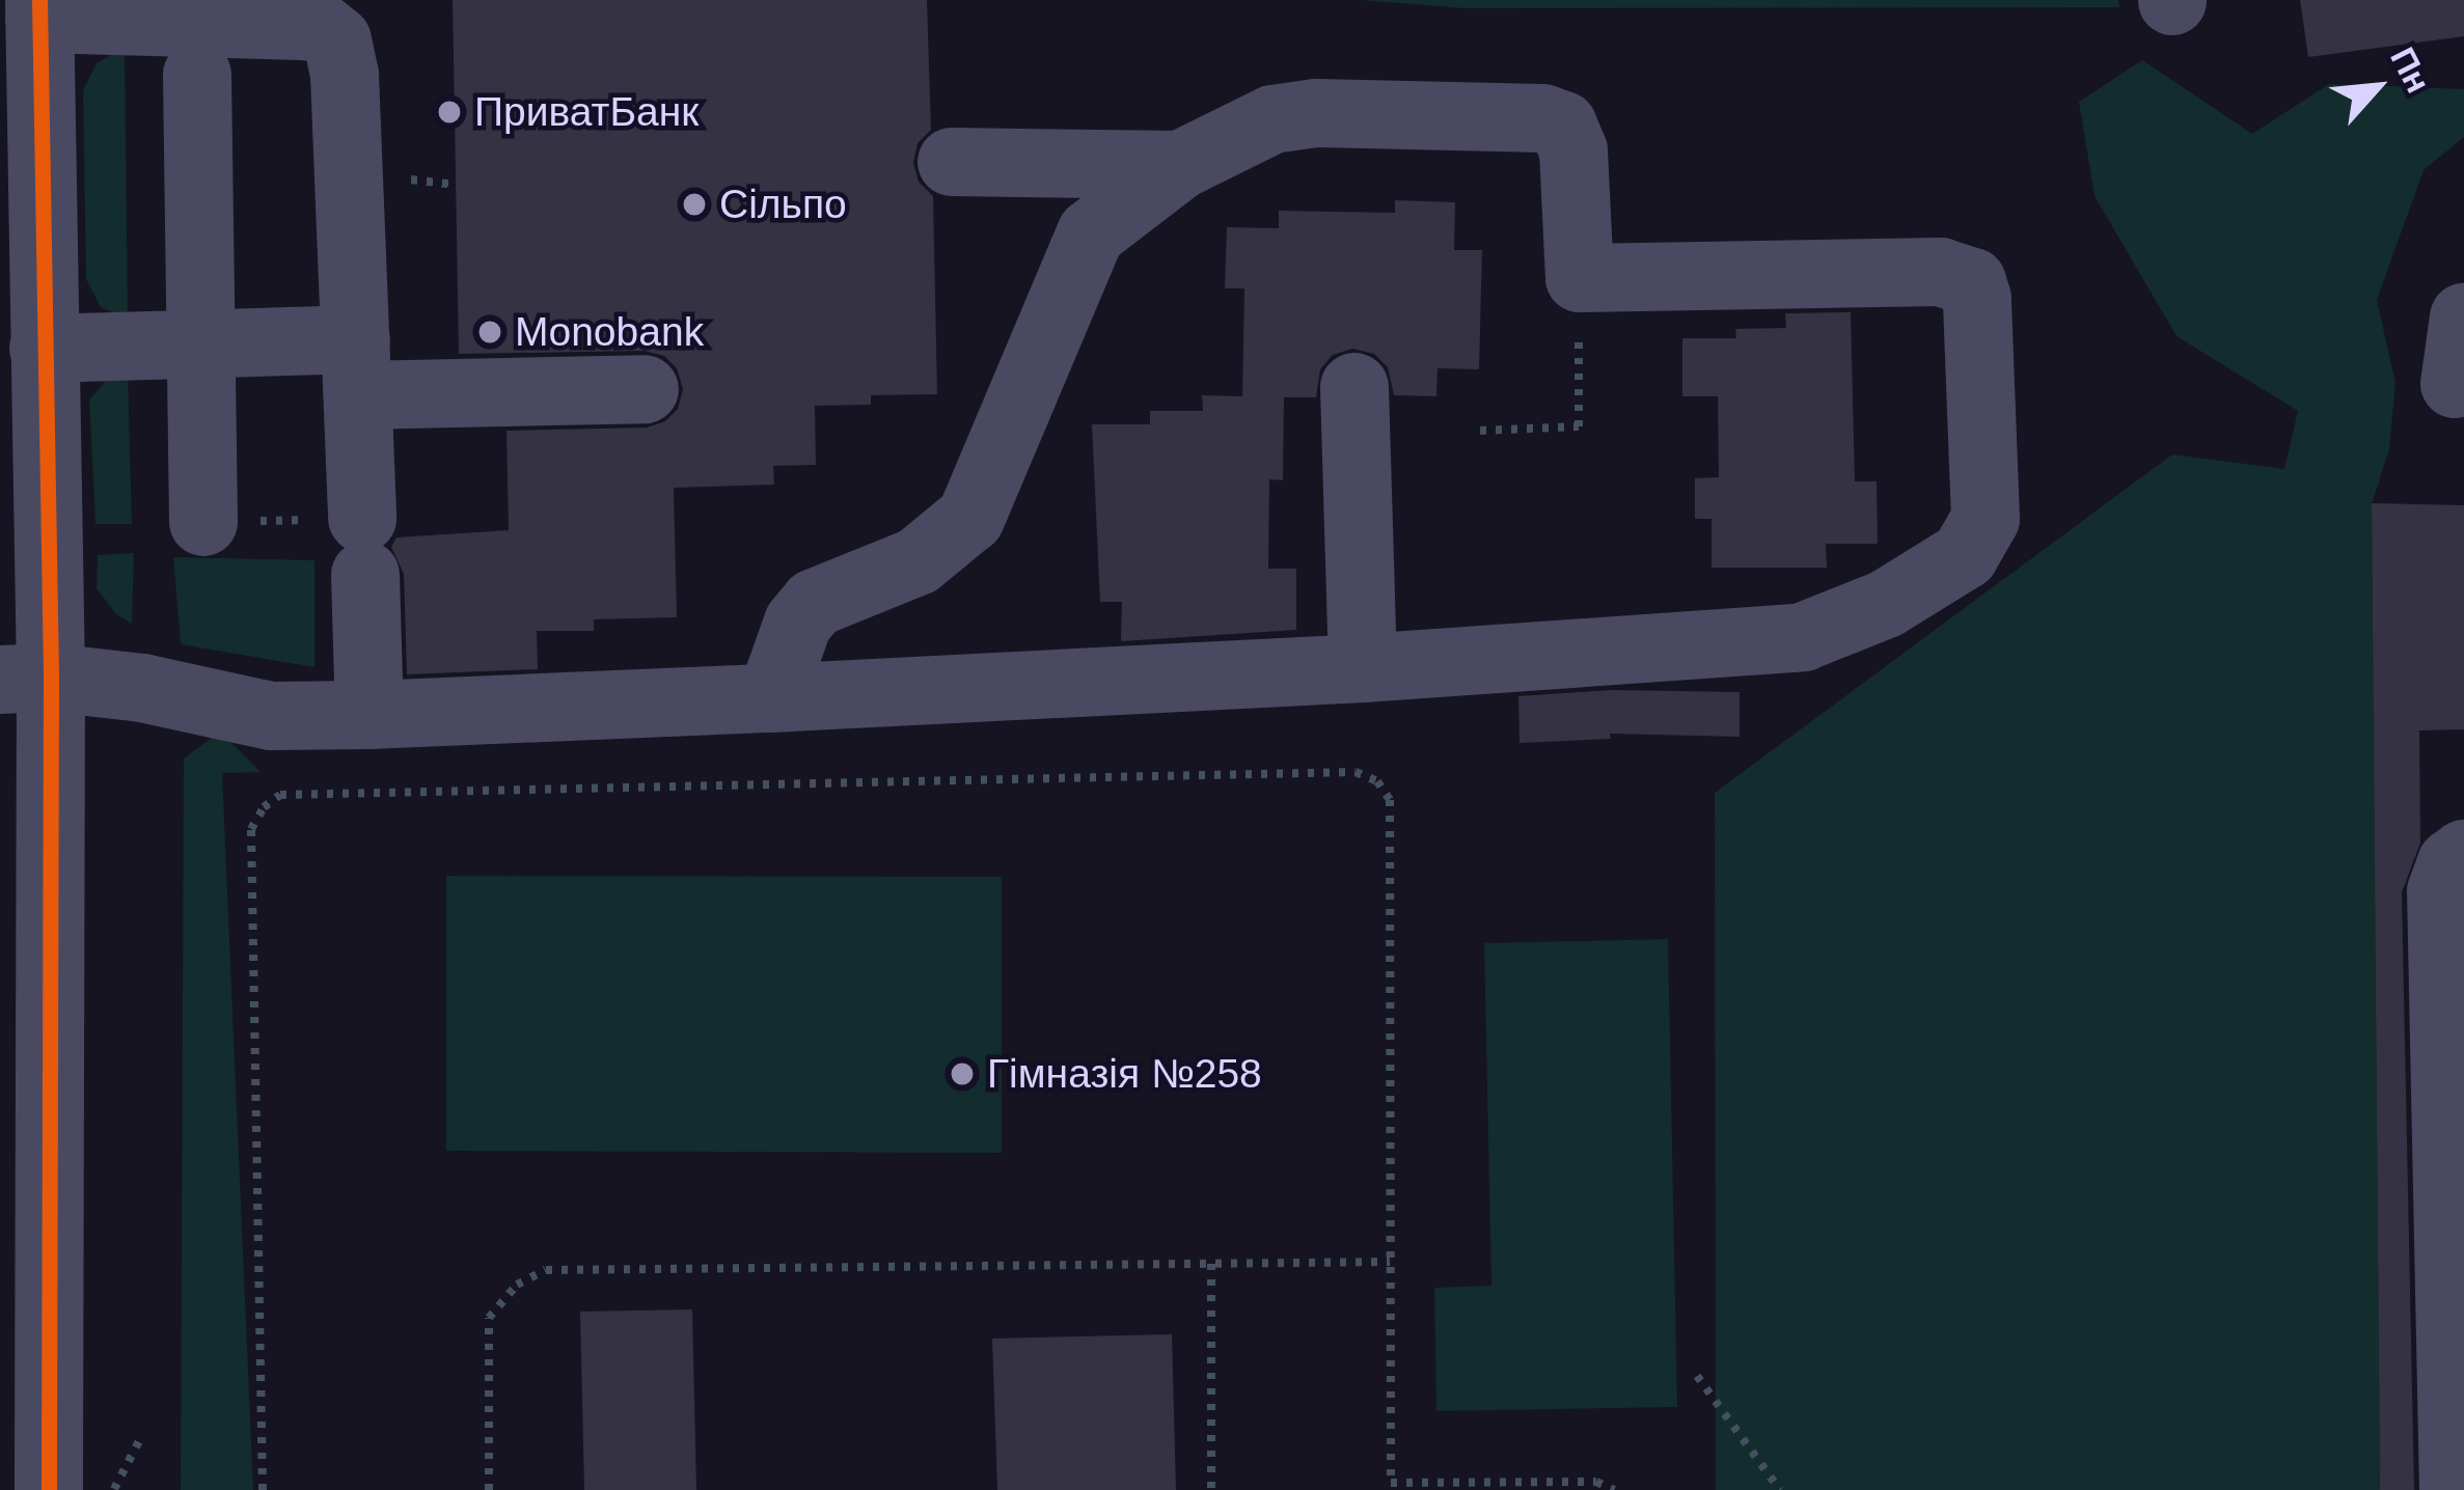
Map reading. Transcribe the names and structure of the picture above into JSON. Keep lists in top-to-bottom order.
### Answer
{
  "places": [
    "ПриватБанк",
    "Сільпо",
    "Monobank",
    "Гімназія №258"
  ],
  "north": "top right"
}
